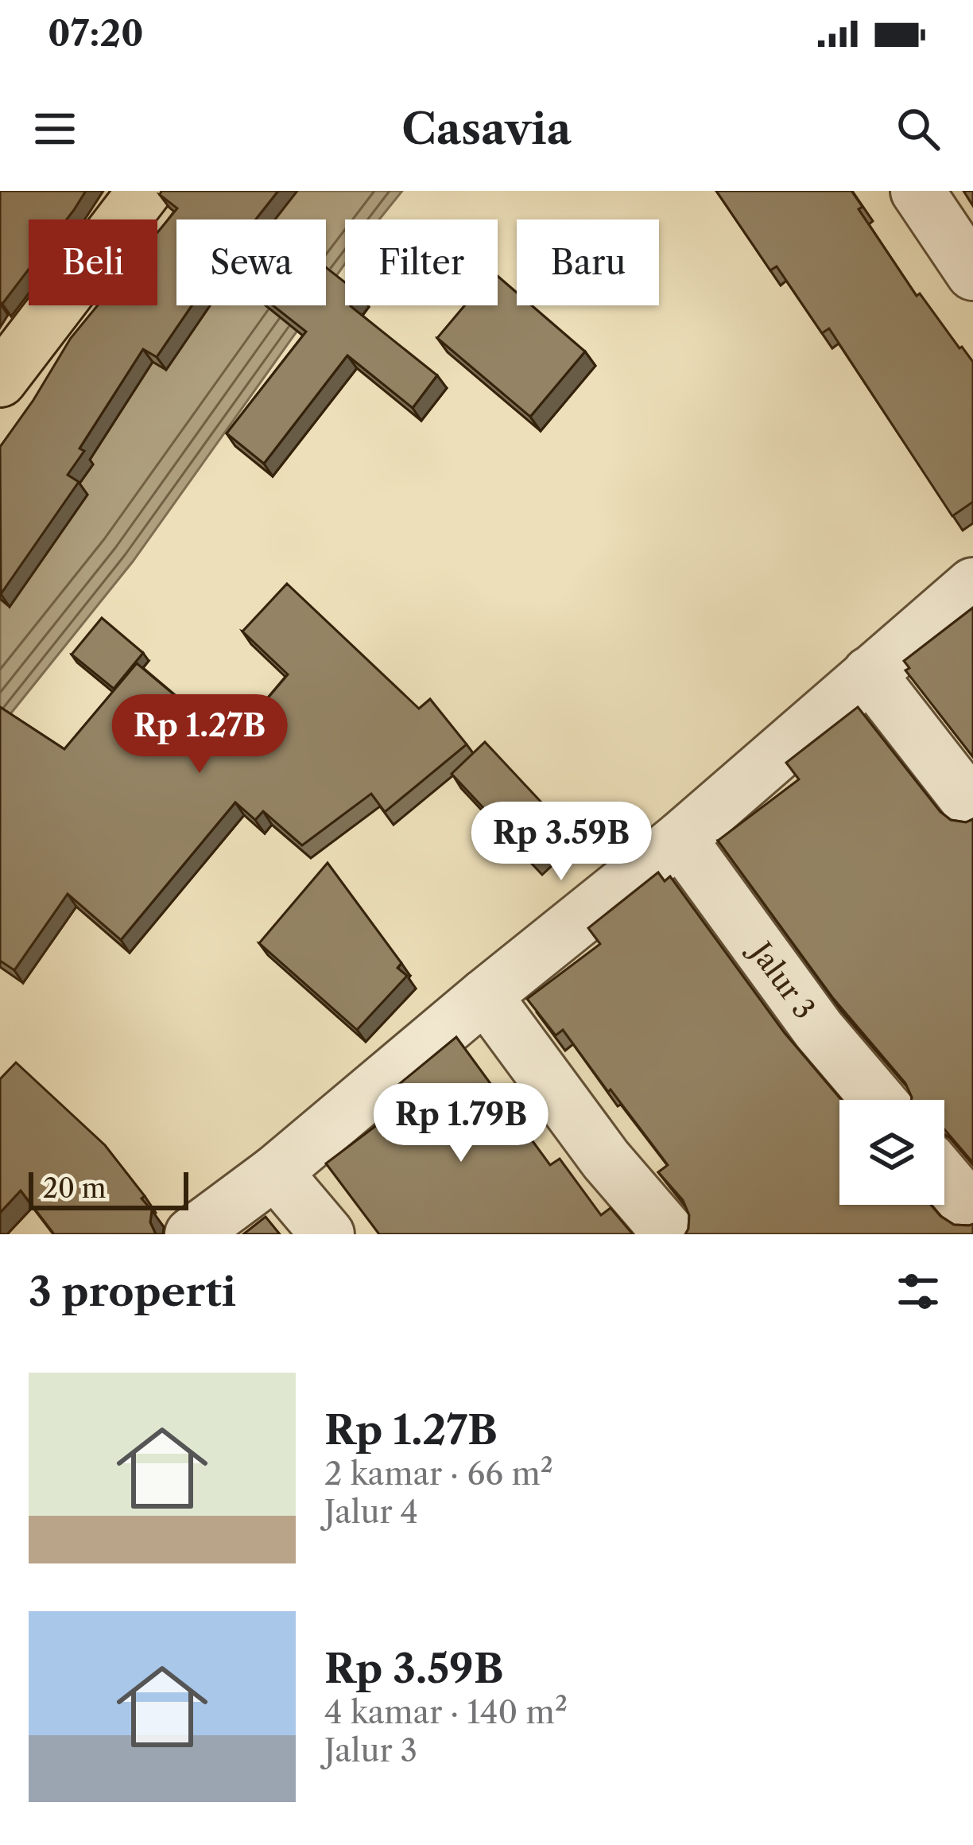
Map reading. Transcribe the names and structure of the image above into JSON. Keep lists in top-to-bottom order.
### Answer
{
  "streets": {
    "street": ["Jalur 3"]
  },
  "scale_bar": "20 m",
  "page": {
    "status": "07:20",
    "header": "Casavia",
    "chip": [
      "Beli",
      "Sewa",
      "Filter",
      "Baru"
    ],
    "price": ["Rp 1.27B", "Rp 3.59B", "Rp 1.79B"],
    "scale": "20 m",
    "heading": "3 properti",
    "list": [
      {
        "name": "Rp 1.27B",
        "note": "2 kamar · 66 m² · Jalur 4"
      },
      {
        "name": "Rp 3.59B",
        "note": "4 kamar · 140 m² · Jalur 3"
      }
    ]
  }
}
